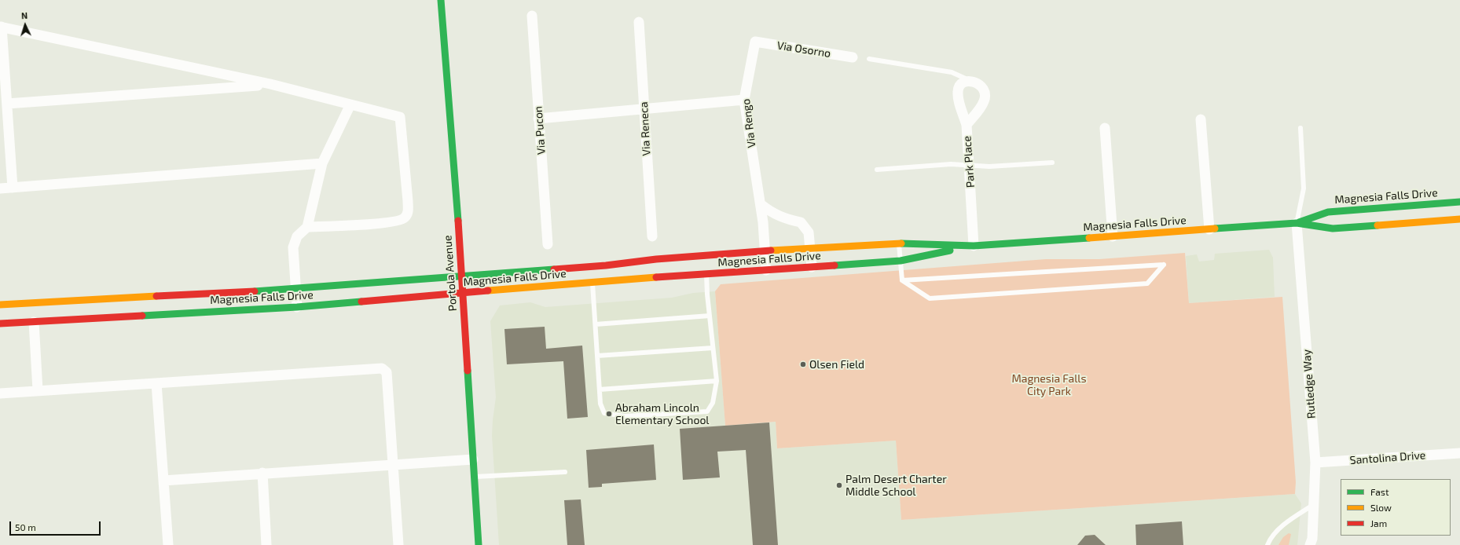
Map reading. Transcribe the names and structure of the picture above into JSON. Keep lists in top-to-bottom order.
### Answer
{
  "streets": {
    "street": [
      "Via Osorno",
      "Via Rengo",
      "Via Reneca",
      "Via Pucon",
      "Park Place",
      "Magnesia Falls Drive",
      "Portola Avenue",
      "Rutledge Way",
      "Santolina Drive"
    ]
  },
  "crossings": [
    ["Via Osorno", "Via Rengo"],
    ["Via Rengo", "Magnesia Falls Drive"],
    ["Park Place", "Magnesia Falls Drive"],
    ["Magnesia Falls Drive", "Portola Avenue"],
    ["Magnesia Falls Drive", "Rutledge Way"],
    ["Rutledge Way", "Santolina Drive"]
  ],
  "parks": ["Magnesia Falls City Park"],
  "places": ["Olsen Field", "Abraham Lincoln Elementary School", "Palm Desert Charter Middle School"],
  "legend": ["Fast", "Slow", "Jam"],
  "scale_bar": "50 m",
  "north": "top"
}
